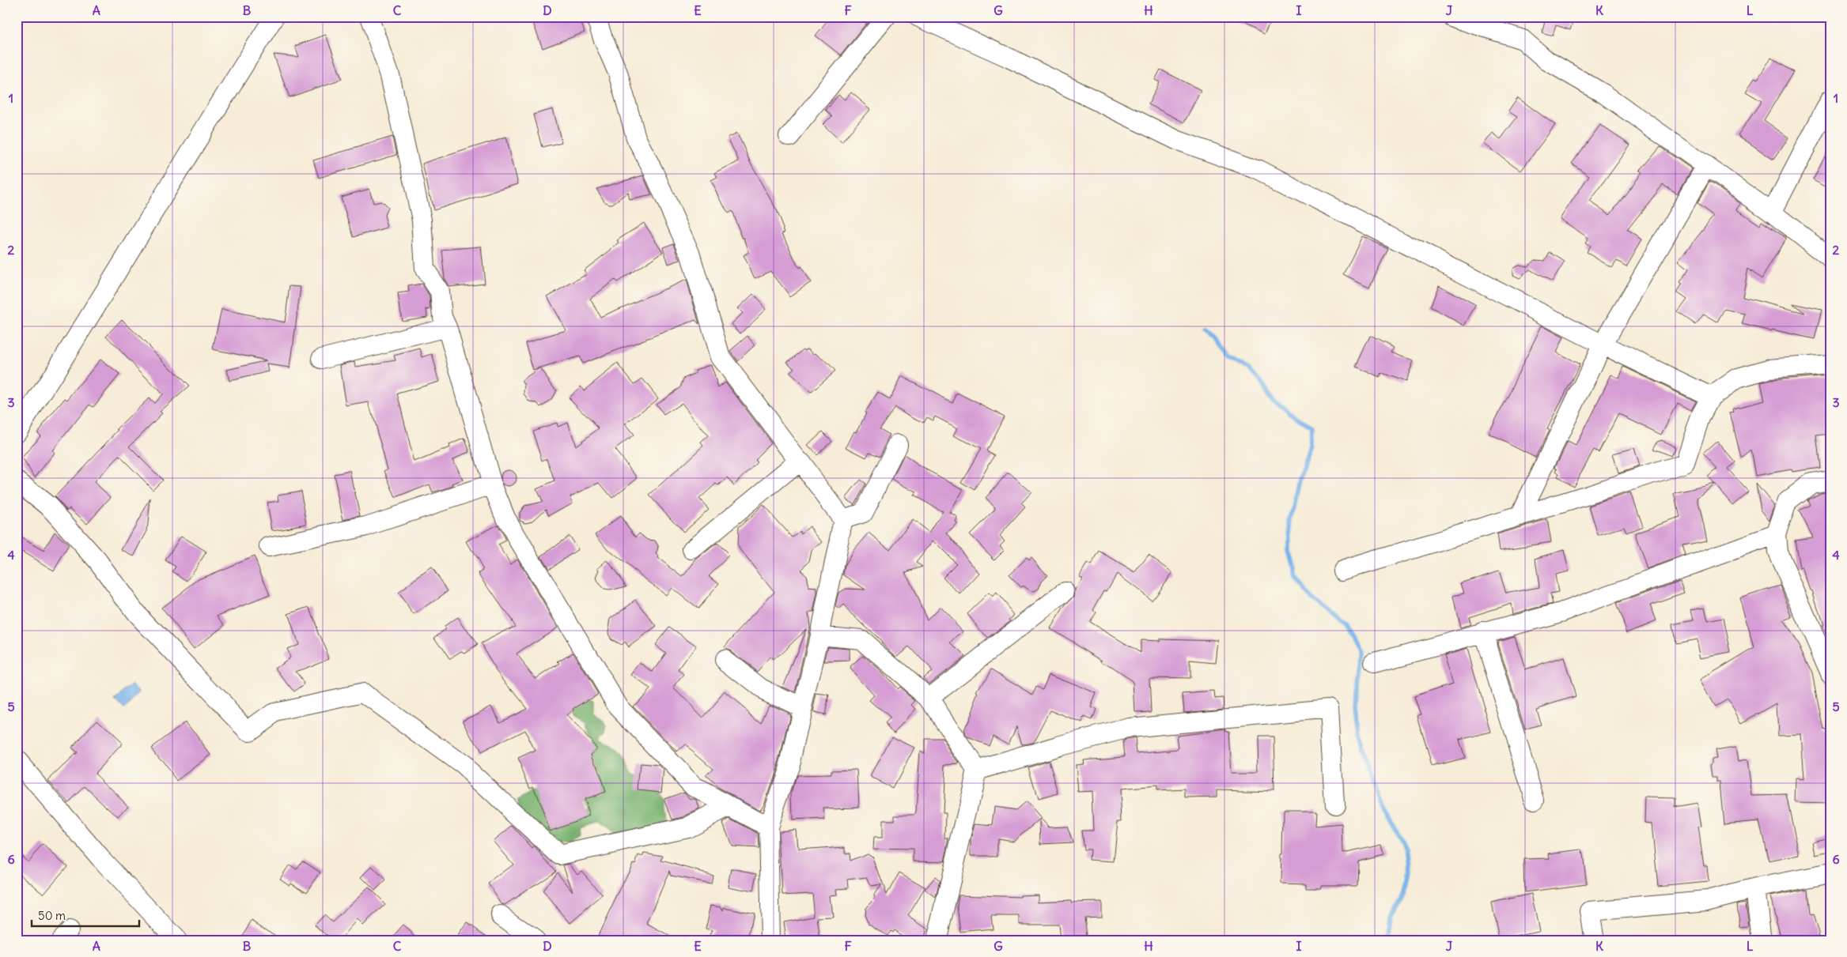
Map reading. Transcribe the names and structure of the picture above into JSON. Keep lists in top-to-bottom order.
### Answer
{
  "scale_bar": "50 m",
  "grid": {
    "columns": [
      "A",
      "B",
      "C",
      "D",
      "E",
      "F",
      "G",
      "H",
      "I",
      "J",
      "K",
      "L"
    ],
    "rows": [
      "1",
      "2",
      "3",
      "4",
      "5",
      "6"
    ]
  }
}
